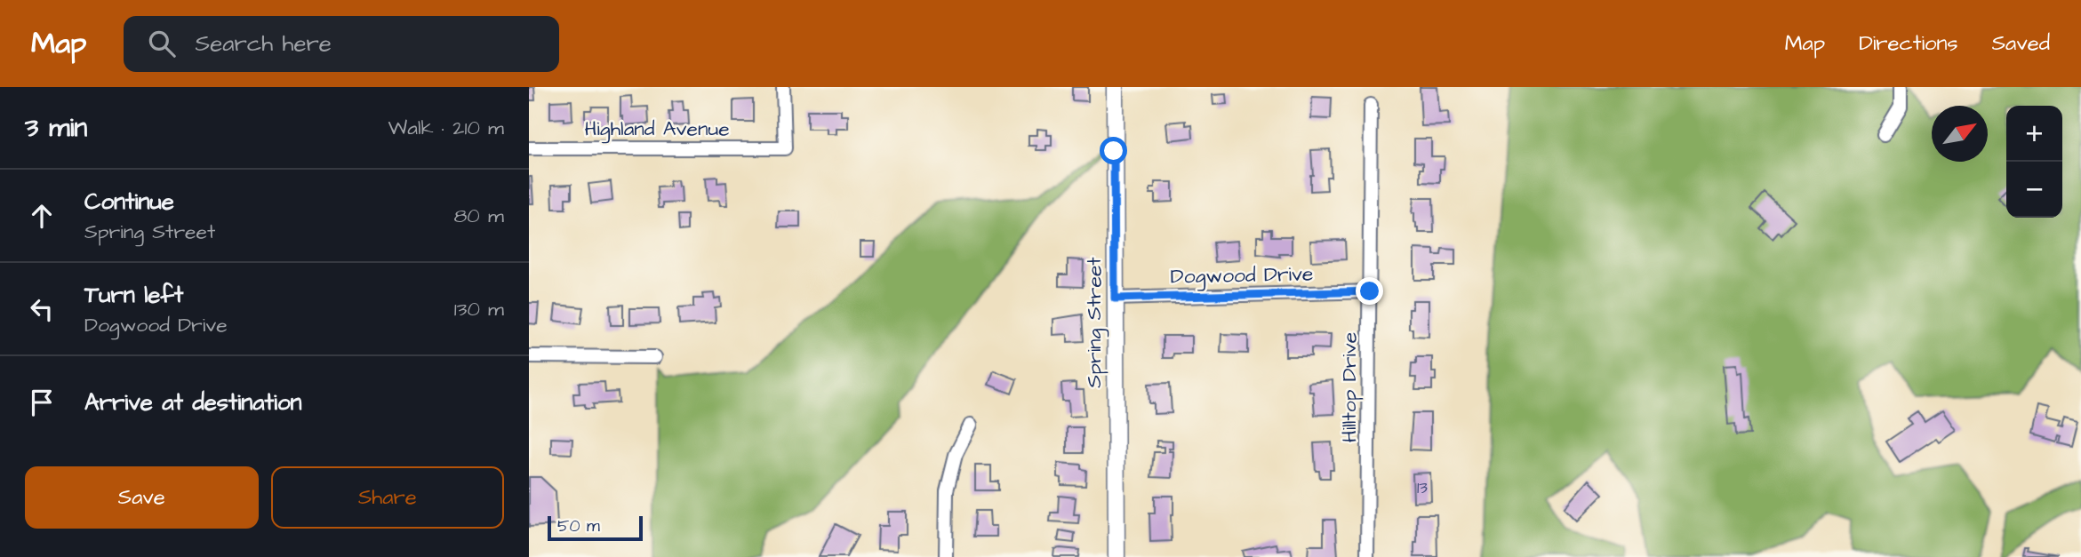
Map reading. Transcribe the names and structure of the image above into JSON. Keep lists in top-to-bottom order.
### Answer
{
  "streets": {
    "street": [
      "Highland Avenue",
      "Dogwood Drive",
      "Spring Street",
      "Hilltop Drive"
    ]
  },
  "crossings": [
    ["Dogwood Drive", "Spring Street"],
    ["Dogwood Drive", "Hilltop Drive"]
  ],
  "house_numbers": ["13"],
  "scale_bar": "50 m",
  "north": "top right",
  "page": {
    "header": "Map",
    "search": "Search here",
    "nav": ["Map", "Directions", "Saved"],
    "heading": ["3 min", "Walk · 210 m"],
    "map_buttons": ["+", "−"],
    "list": [
      ["Continue", "Spring Street", "80 m"],
      ["Turn left", "Dogwood Drive", "130 m"],
      "Arrive at destination"
    ],
    "buttons": ["Save", "Share"],
    "scale": "50 m"
  }
}
